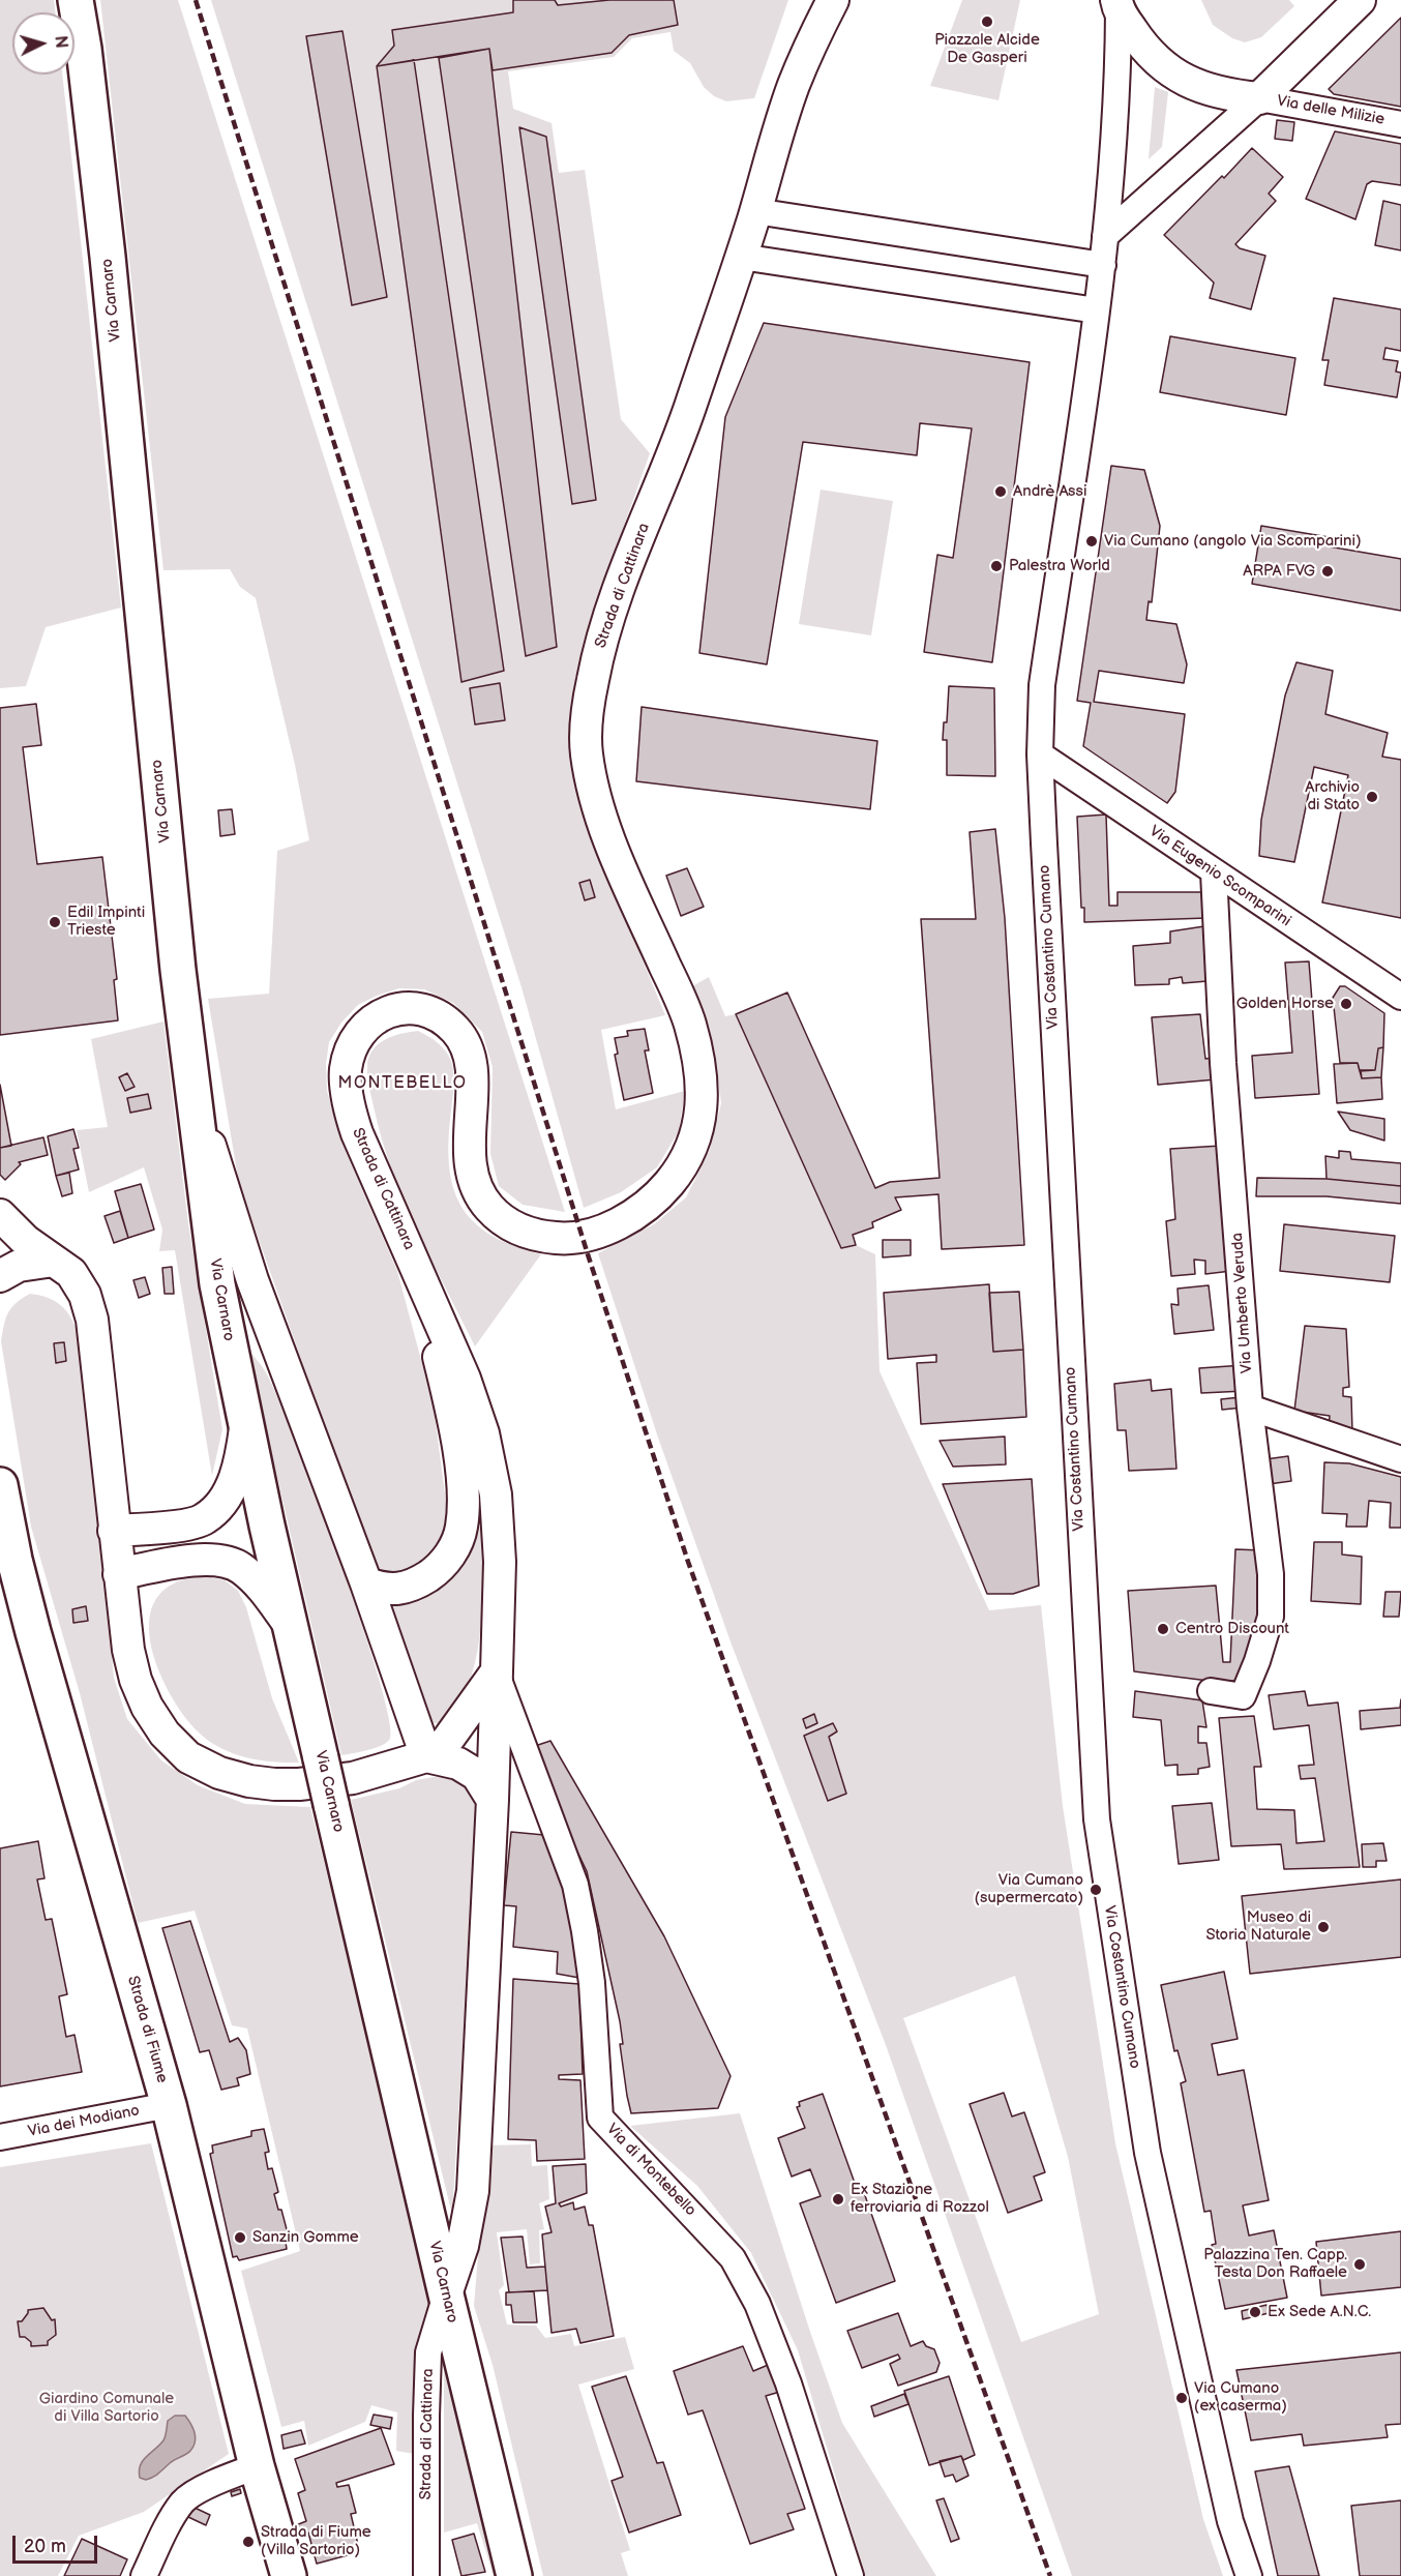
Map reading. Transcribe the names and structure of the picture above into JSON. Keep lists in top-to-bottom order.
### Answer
{
  "streets": {
    "main road": ["Via Carnaro", "Strada di Fiume"],
    "street": [
      "Via delle Milizie",
      "Strada di Cattinara",
      "Via Eugenio Scomparini",
      "Via Costantino Cumano",
      "Via Umberto Veruda",
      "Via dei Modiano",
      "Via di Montebello"
    ]
  },
  "crossings": [
    ["Via Carnaro", "Strada di Cattinara"],
    ["Strada di Cattinara", "Via di Montebello"],
    ["Via Eugenio Scomparini", "Via Costantino Cumano"],
    ["Via Eugenio Scomparini", "Via Umberto Veruda"],
    ["Strada di Fiume", "Via dei Modiano"]
  ],
  "districts": ["MONTEBELLO"],
  "parks": ["Giardino Comunale di Villa Sartorio"],
  "places": [
    "Piazzale Alcide De Gasperi",
    "Andrè Assi",
    "Via Cumano (angolo Via Scomparini)",
    "Palestra World",
    "ARPA FVG",
    "Archivio di Stato",
    "Edil Impinti Trieste",
    "Golden Horse",
    "Centro Discount",
    "Via Cumano (supermercato)",
    "Museo di Storia Naturale",
    "Ex Stazione ferroviaria di Rozzol",
    "Sanzin Gomme",
    "Palazzina Ten. Capp. Testa Don Raffaele",
    "Ex Sede A.N.C.",
    "Via Cumano (ex caserma)",
    "Strada di Fiume (Villa Sartorio)"
  ],
  "scale_bar": "20 m",
  "north": "right"
}
